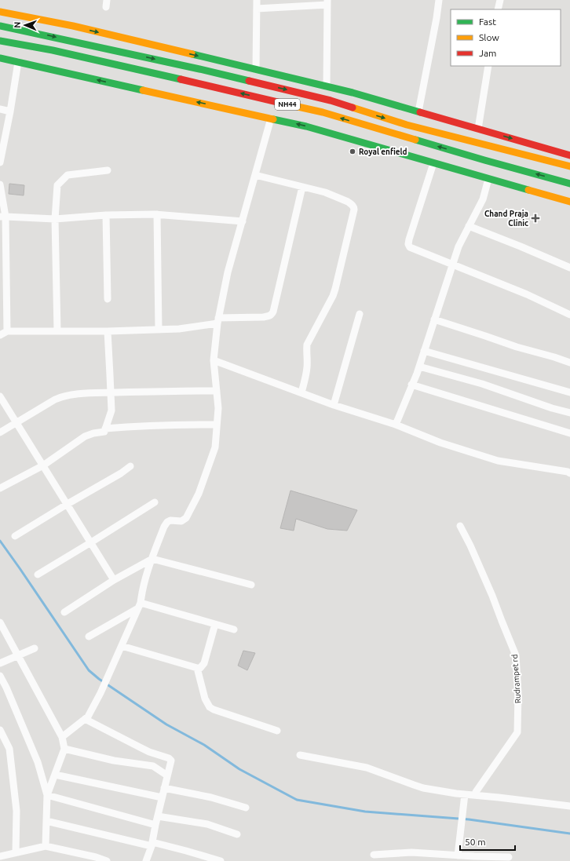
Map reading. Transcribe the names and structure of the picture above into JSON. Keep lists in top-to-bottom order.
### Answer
{
  "streets": {
    "main road": ["NH44"],
    "street": ["Rudrampet rd"]
  },
  "places": {
    "other": ["Royal enfield"],
    "health": ["Chand Praja Clinic"]
  },
  "legend": ["Fast", "Slow", "Jam"],
  "scale_bar": "50 m",
  "north": "left"
}
